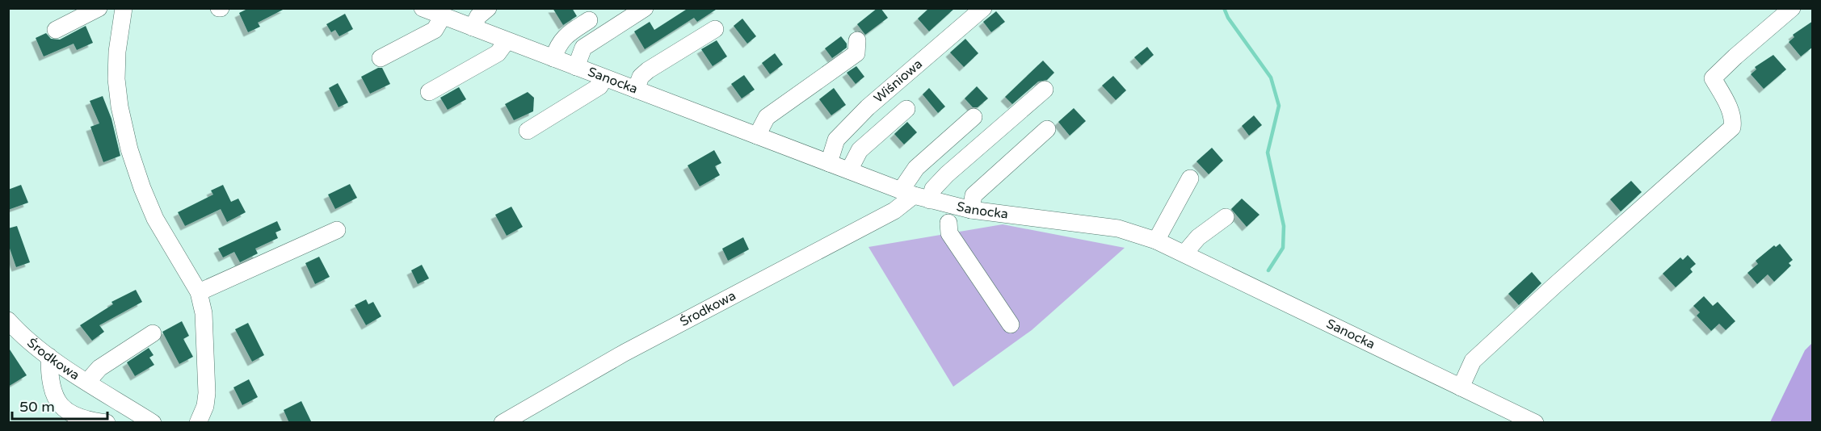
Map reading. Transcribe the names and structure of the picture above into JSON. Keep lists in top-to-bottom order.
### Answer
{
  "streets": {
    "street": ["Wiśniowa", "Sanocka", "Środkowa"]
  },
  "crossings": [
    ["Wiśniowa", "Sanocka"],
    ["Sanocka", "Środkowa"]
  ],
  "scale_bar": "50 m"
}
